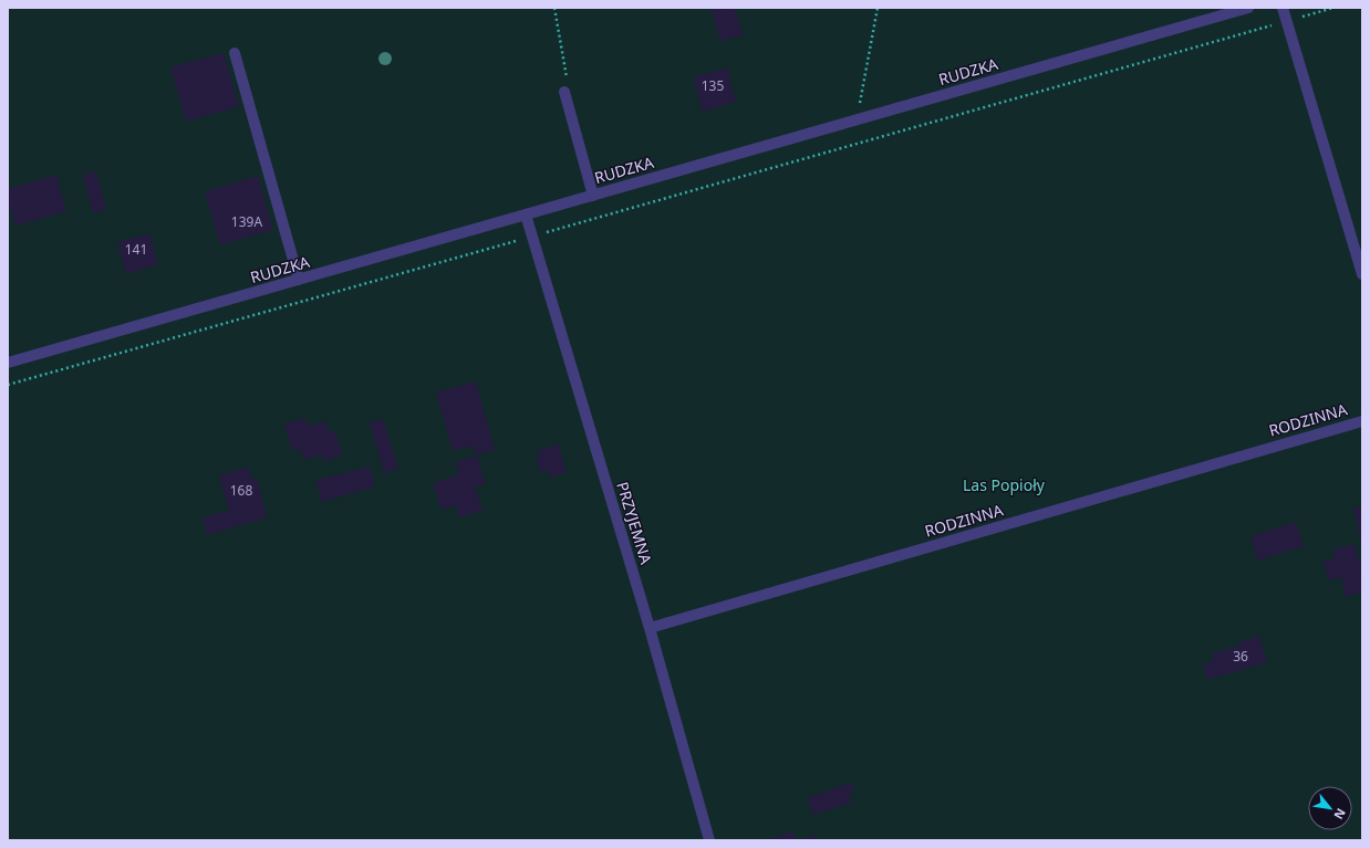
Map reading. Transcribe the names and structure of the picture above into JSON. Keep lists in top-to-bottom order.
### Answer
{
  "streets": {
    "street": ["RUDZKA", "RODZINNA", "PRZYJEMNA"]
  },
  "crossings": [
    ["RUDZKA", "PRZYJEMNA"],
    ["RODZINNA", "PRZYJEMNA"]
  ],
  "parks": ["Las Popioły"],
  "house_numbers": [
    "135",
    "139A",
    "141",
    "168",
    "36"
  ],
  "north": "bottom right"
}
